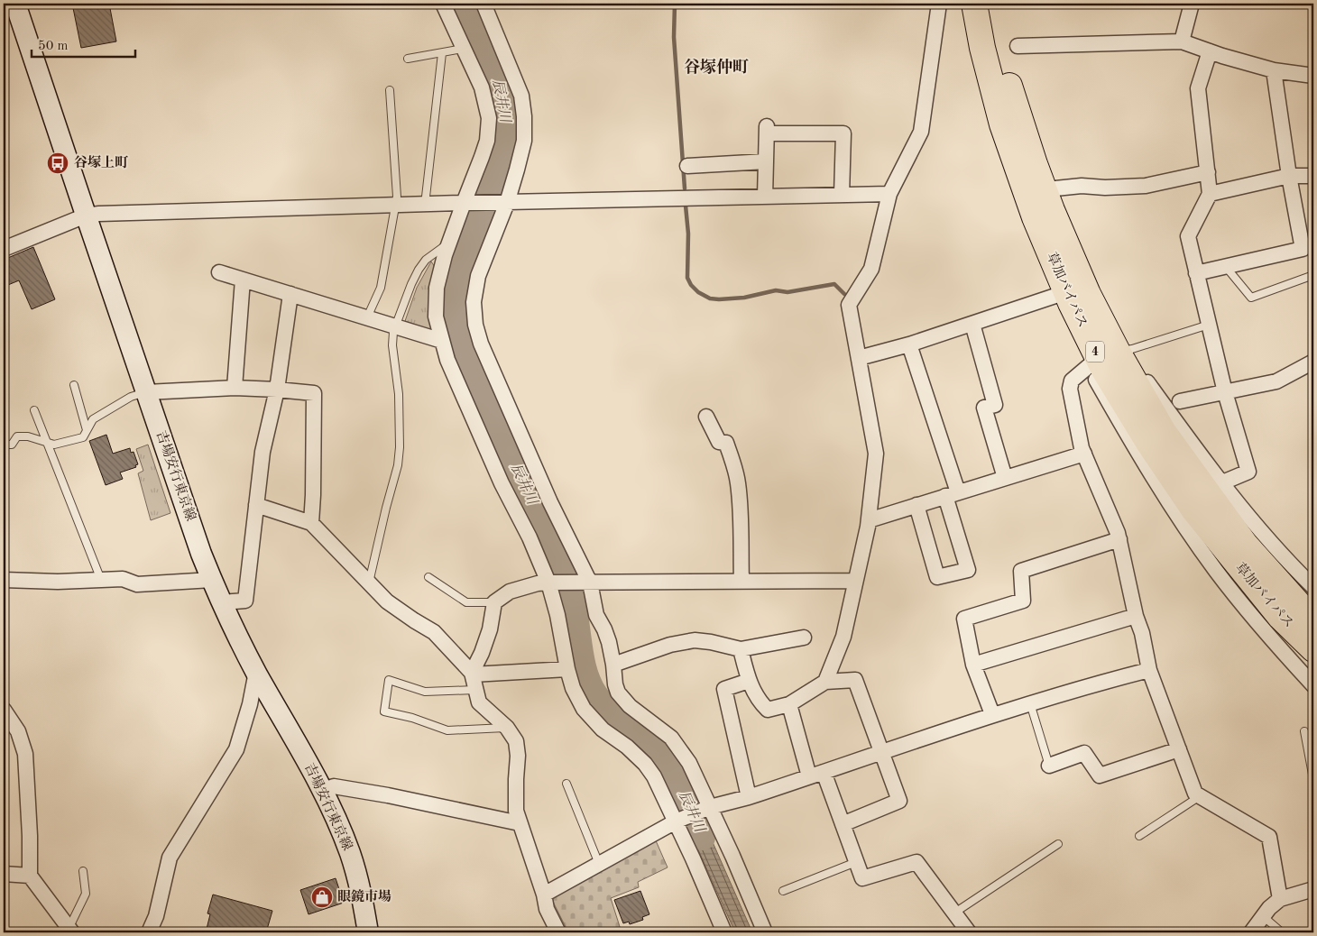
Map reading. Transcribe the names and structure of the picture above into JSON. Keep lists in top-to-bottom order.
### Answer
{
  "streets": {
    "highway": ["草加バイパス", "4"],
    "main road": ["吉場安行東京線"]
  },
  "districts": ["谷塚仲町"],
  "water": ["辰井川"],
  "places": {
    "bus stop": ["谷塚上町"],
    "shop": ["眼鏡市場"]
  },
  "scale_bar": "50 m"
}
